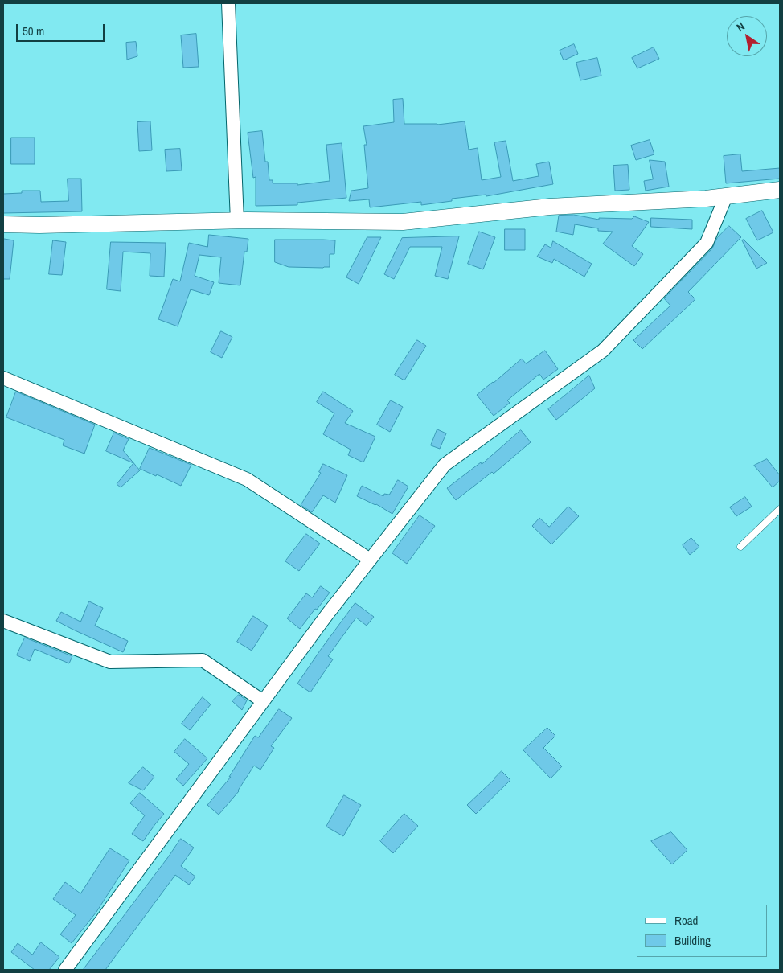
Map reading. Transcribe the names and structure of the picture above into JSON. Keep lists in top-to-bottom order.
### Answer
{
  "legend": ["Road", "Building"],
  "scale_bar": "50 m",
  "north": "top left"
}
